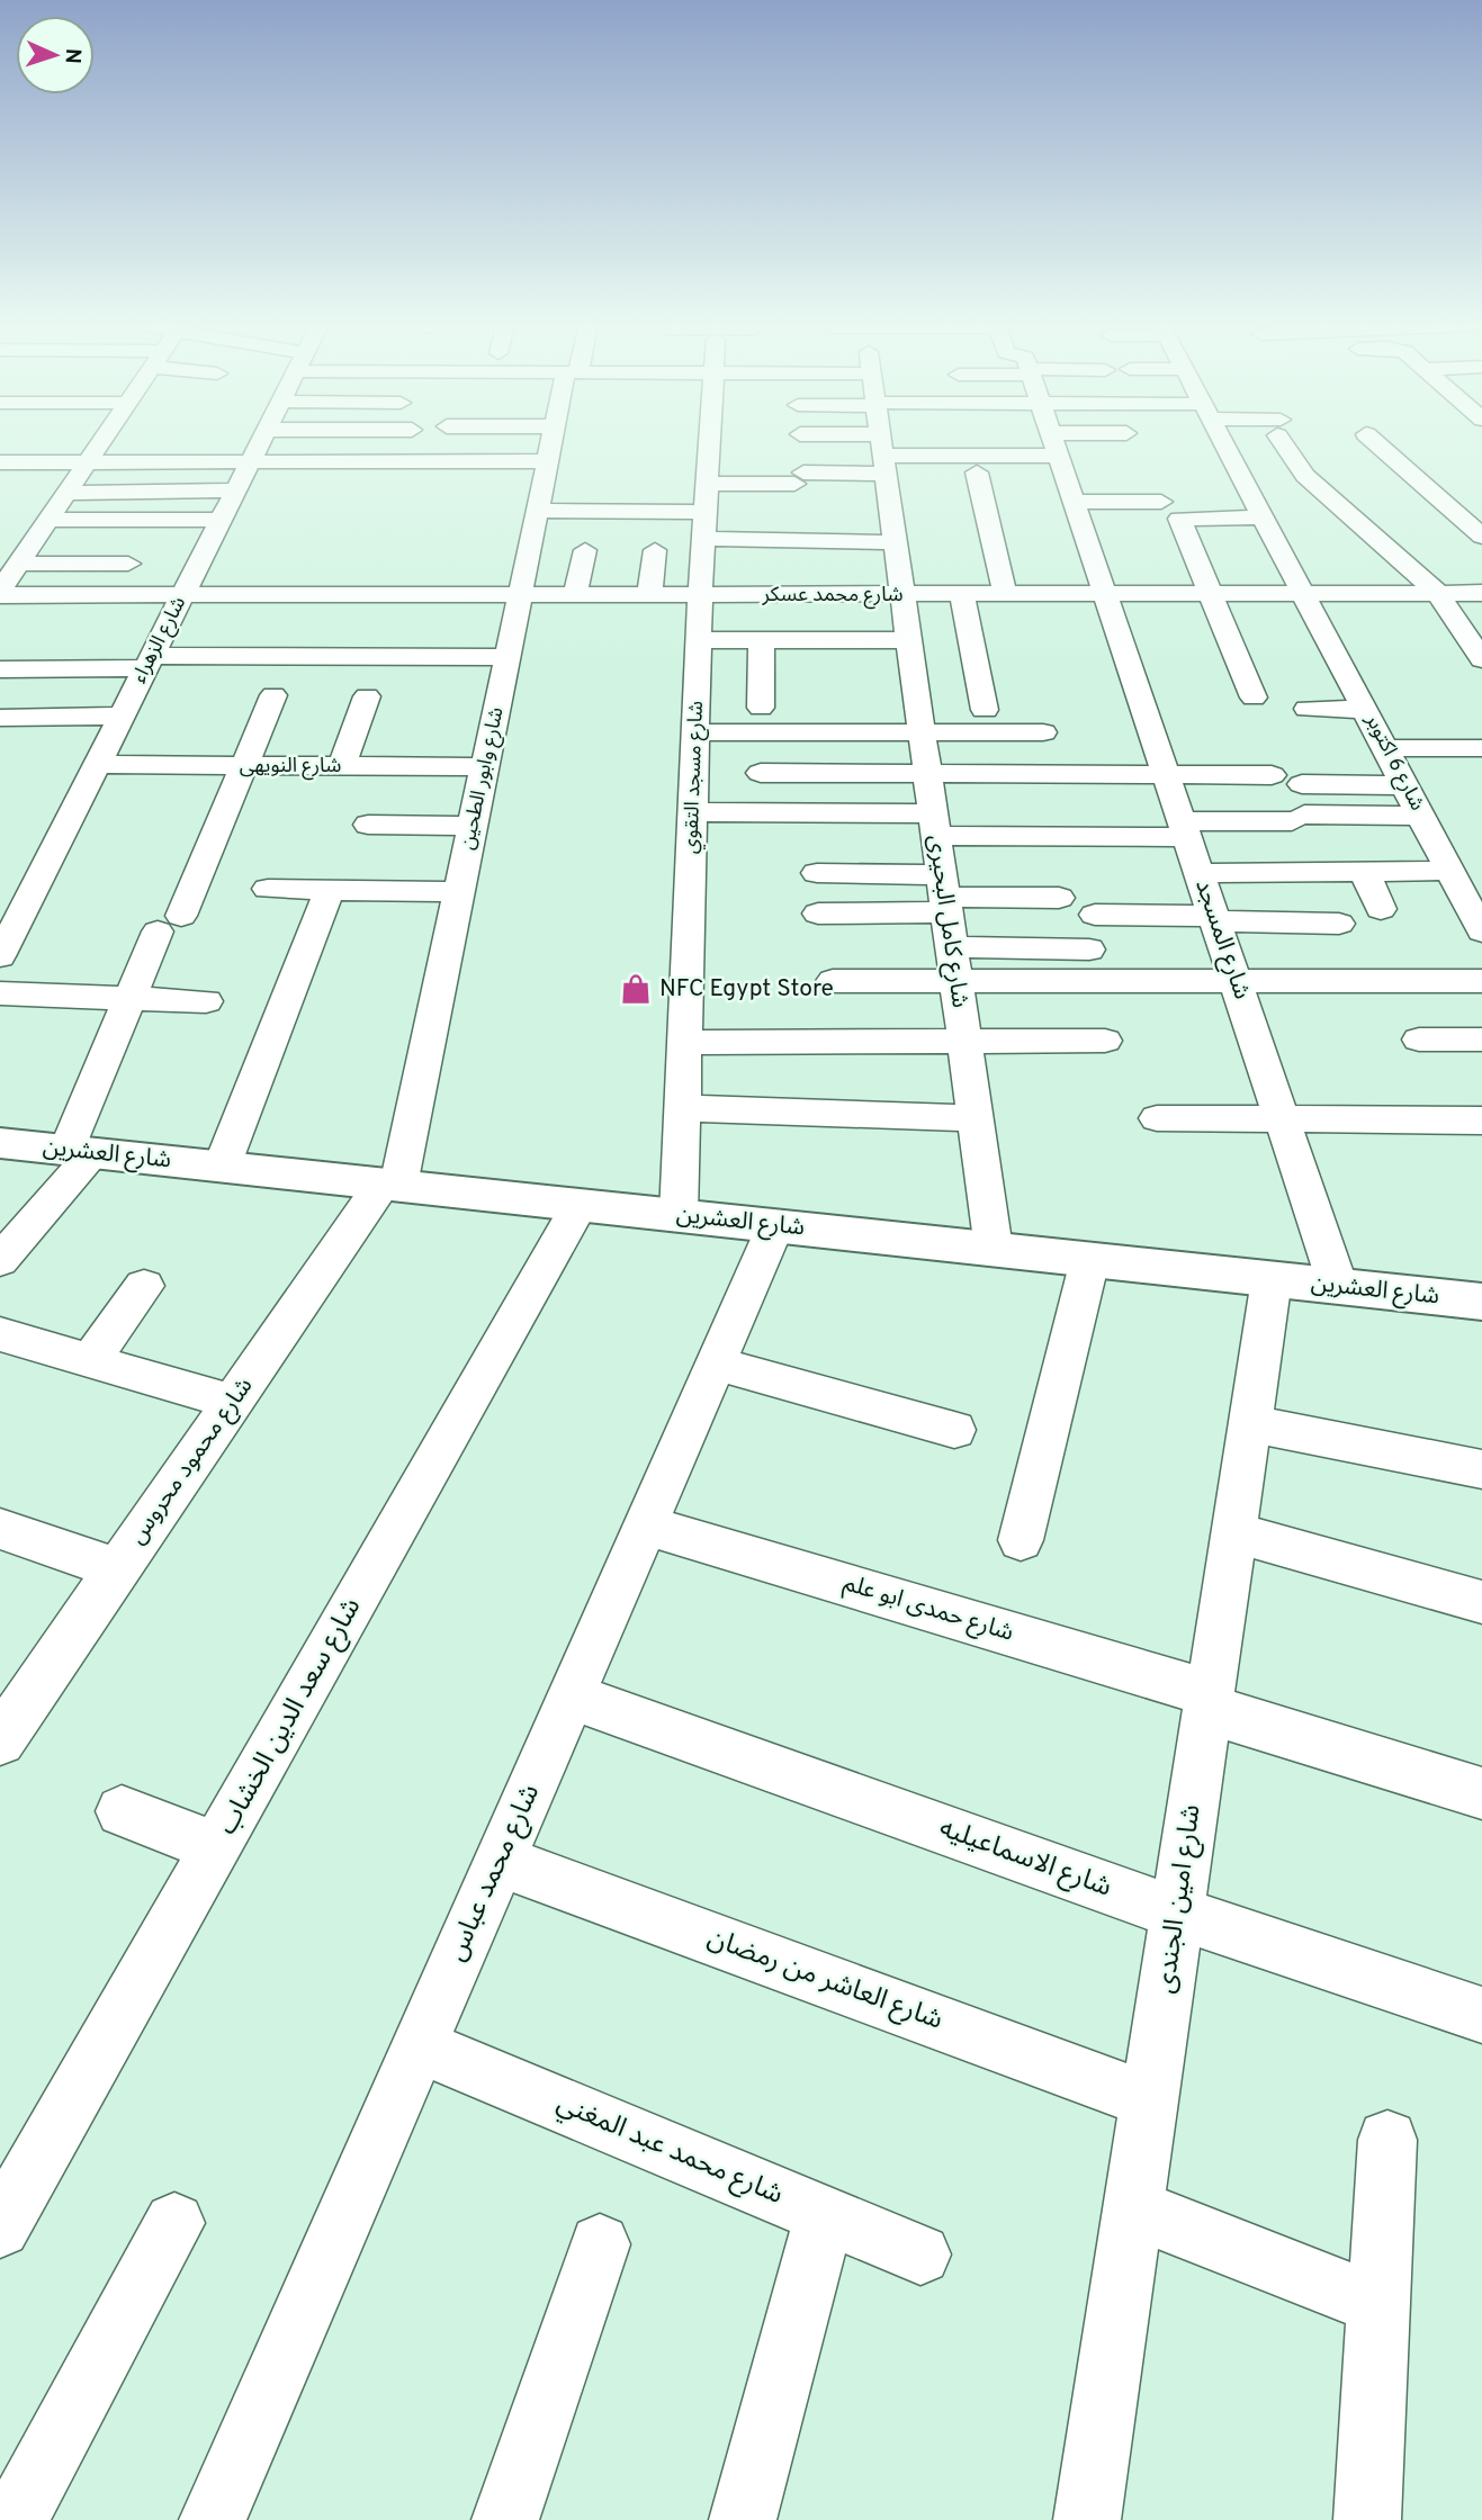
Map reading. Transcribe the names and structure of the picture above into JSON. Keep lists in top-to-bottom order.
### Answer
{
  "streets": {
    "main road": ["شارع العشرين"],
    "street": [
      "شارع محمد عسكر",
      "شارع الزهراء",
      "شارع 6 اكتوبر",
      "شارع النويهى",
      "شارع مسجد التقوي",
      "شارع وابور الطحين",
      "شارع كامل البحيرى",
      "شارع المسجد",
      "شارع محمود محروس",
      "شارع حمدى ابو علم",
      "شارع سعد الدين الخشاب",
      "شارع الاسماعيليه",
      "شارع محمد عباس",
      "شارع امين الجندى",
      "شارع العاشر من رمضان",
      "شارع محمد عبد المغني"
    ]
  },
  "crossings": [
    ["شارع محمد عسكر", "شارع الزهراء"],
    ["شارع محمد عسكر", "شارع 6 اكتوبر"],
    ["شارع محمد عسكر", "شارع مسجد التقوي"],
    ["شارع محمد عسكر", "شارع وابور الطحين"],
    ["شارع محمد عسكر", "شارع كامل البحيرى"],
    ["شارع محمد عسكر", "شارع المسجد"],
    ["شارع الزهراء", "شارع النويهى"],
    ["شارع النويهى", "شارع وابور الطحين"],
    ["شارع مسجد التقوي", "شارع العشرين"],
    ["شارع وابور الطحين", "شارع العشرين"],
    ["شارع وابور الطحين", "شارع محمود محروس"],
    ["شارع كامل البحيرى", "شارع العشرين"],
    ["شارع المسجد", "شارع العشرين"],
    ["شارع العشرين", "شارع محمود محروس"],
    ["شارع العشرين", "شارع سعد الدين الخشاب"],
    ["شارع العشرين", "شارع محمد عباس"],
    ["شارع العشرين", "شارع امين الجندى"],
    ["شارع حمدى ابو علم", "شارع محمد عباس"],
    ["شارع حمدى ابو علم", "شارع امين الجندى"],
    ["شارع الاسماعيليه", "شارع محمد عباس"],
    ["شارع الاسماعيليه", "شارع امين الجندى"],
    ["شارع محمد عباس", "شارع العاشر من رمضان"],
    ["شارع محمد عباس", "شارع محمد عبد المغني"],
    ["شارع امين الجندى", "شارع العاشر من رمضان"]
  ],
  "places": {
    "shop": ["NFC Egypt Store"]
  },
  "north": "right"
}
